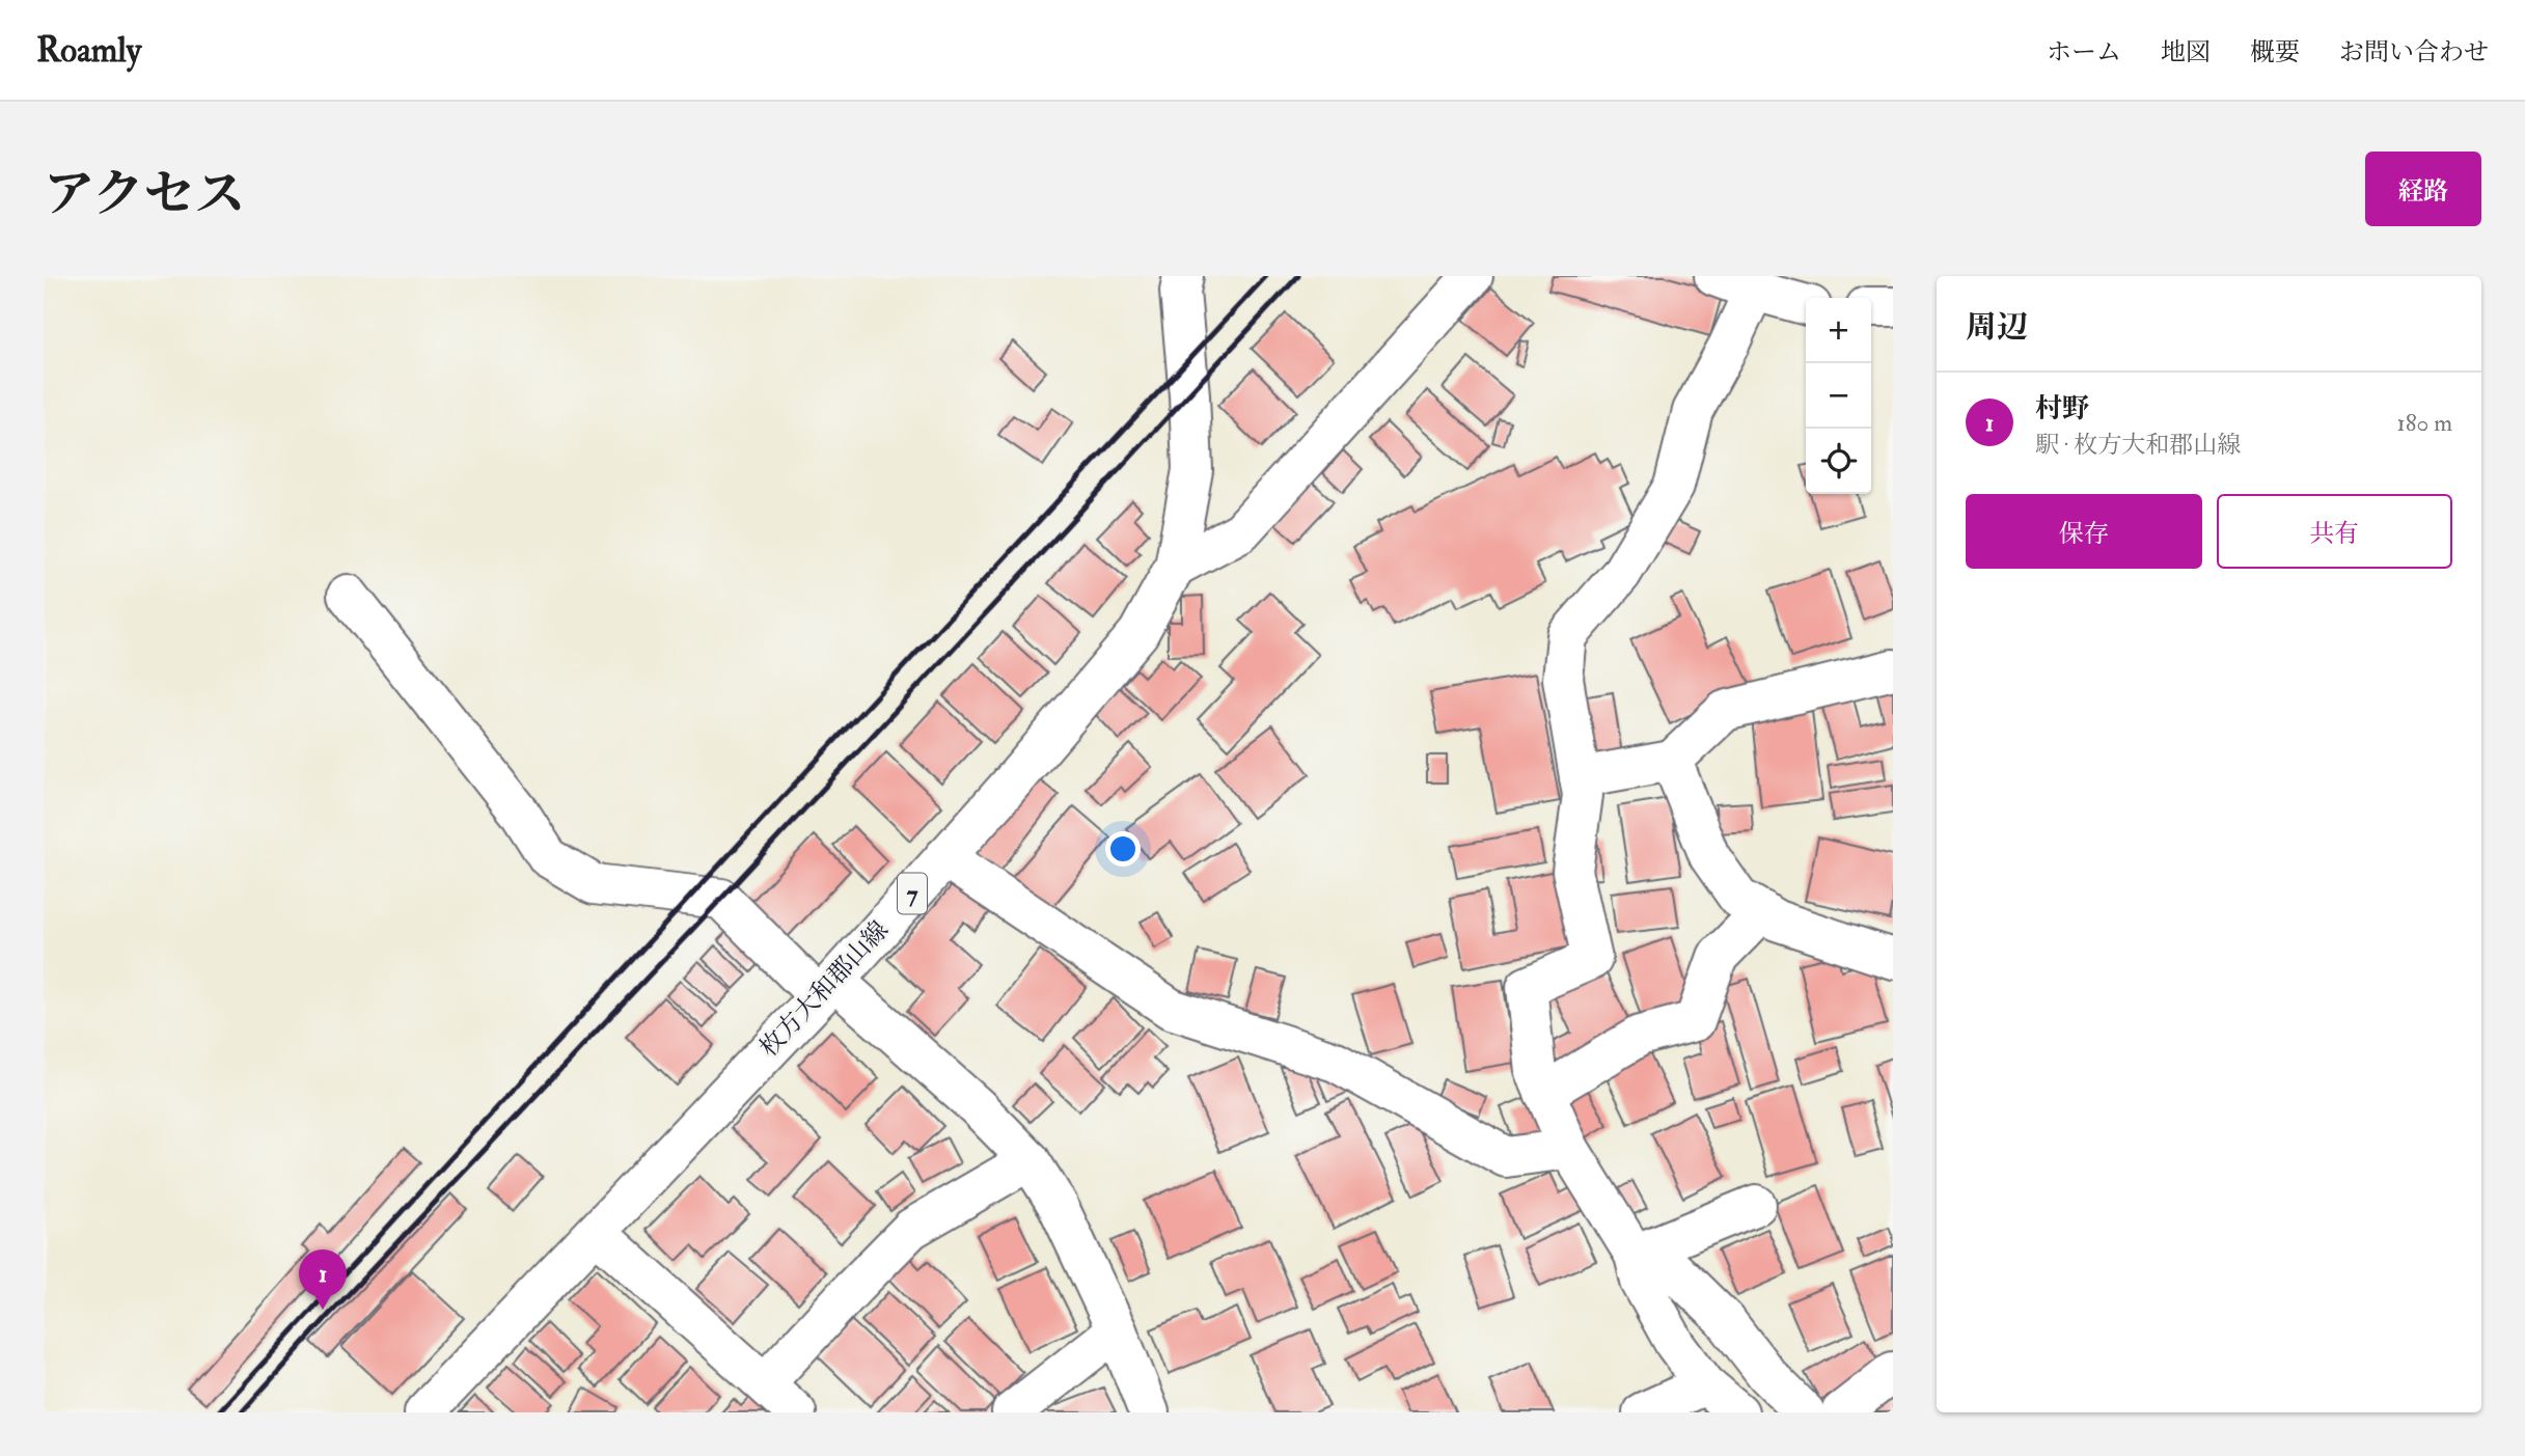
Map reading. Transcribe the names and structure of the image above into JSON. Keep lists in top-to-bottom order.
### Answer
{
  "streets": {
    "street": ["7", "枚方大和郡山線"]
  },
  "page": {
    "header": "Roamly",
    "nav": [
      "ホーム",
      "地図",
      "概要",
      "お問い合わせ"
    ],
    "buttons": [
      "経路",
      ["保存", "共有"]
    ],
    "title": "アクセス",
    "heading": "周辺",
    "map_buttons": ["+", "−"],
    "list": [
      {
        "mark": "1",
        "name": "村野",
        "note": "駅 · 枚方大和郡山線",
        "value": "180 m"
      }
    ],
    "pins": "1"
  }
}
